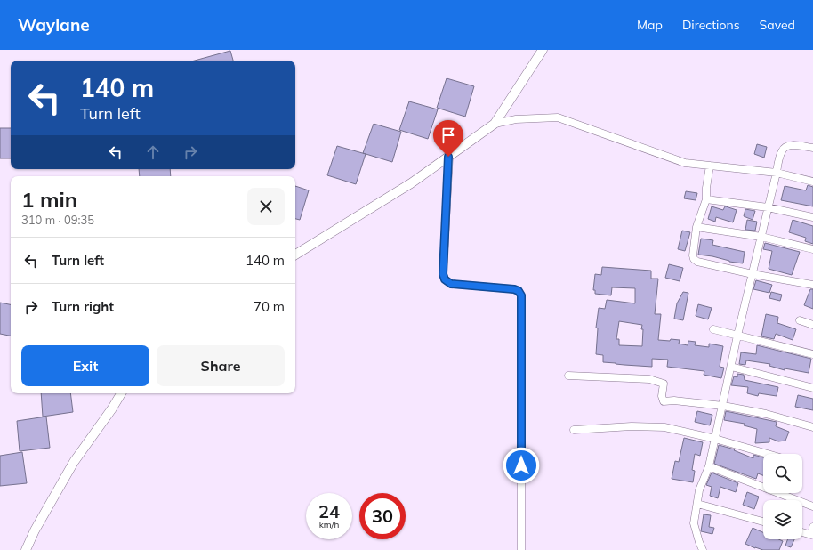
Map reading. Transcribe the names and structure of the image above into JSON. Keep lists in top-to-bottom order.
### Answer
{
  "page": {
    "header": "Waylane",
    "nav": ["Map", "Directions", "Saved"],
    "turn": ["140 m", "Turn left"],
    "heading": ["1 min", "310 m · 09:35"],
    "list": [
      {
        "name": "Turn left",
        "value": "140 m"
      },
      {
        "name": "Turn right",
        "value": "70 m"
      }
    ],
    "buttons": ["Exit", "Share"],
    "speed": "24 km/h",
    "limit": "30"
  }
}
